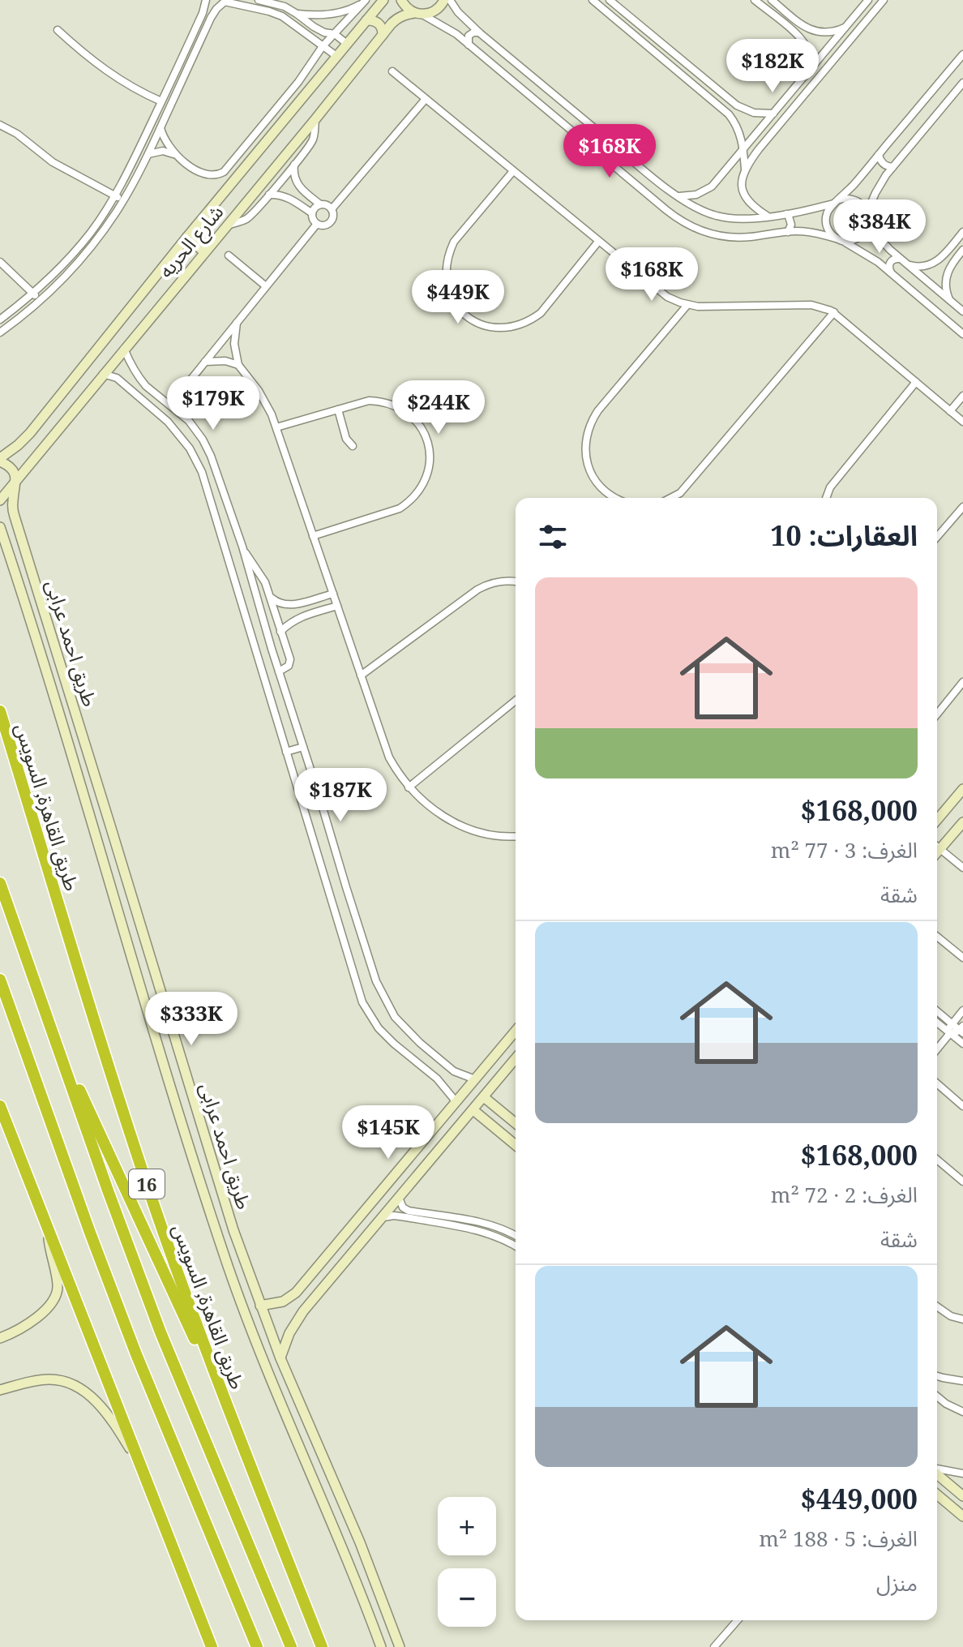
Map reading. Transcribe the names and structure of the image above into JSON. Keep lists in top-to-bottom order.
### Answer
{
  "streets": {
    "highway": ["طريق القاهرة, السويس", "16"],
    "street": ["شارع الحريه", "طريق احمد عرابى"]
  },
  "crossings": [
    ["شارع الحريه", "طريق احمد عرابى"]
  ],
  "page": {
    "price": [
      "$182K",
      "$168K",
      "$384K",
      "$168K",
      "$449K",
      "$179K",
      "$244K",
      "$187K",
      "$333K",
      "$145K"
    ],
    "heading": "العقارات: 10",
    "list": [
      {
        "name": "$168,000",
        "note": "الغرف: 3 · 77 m² · شقة"
      },
      {
        "name": "$168,000",
        "note": "الغرف: 2 · 72 m² · شقة"
      },
      {
        "name": "$449,000",
        "note": "الغرف: 5 · 188 m² · منزل"
      }
    ],
    "map_buttons": ["+", "−"]
  }
}
